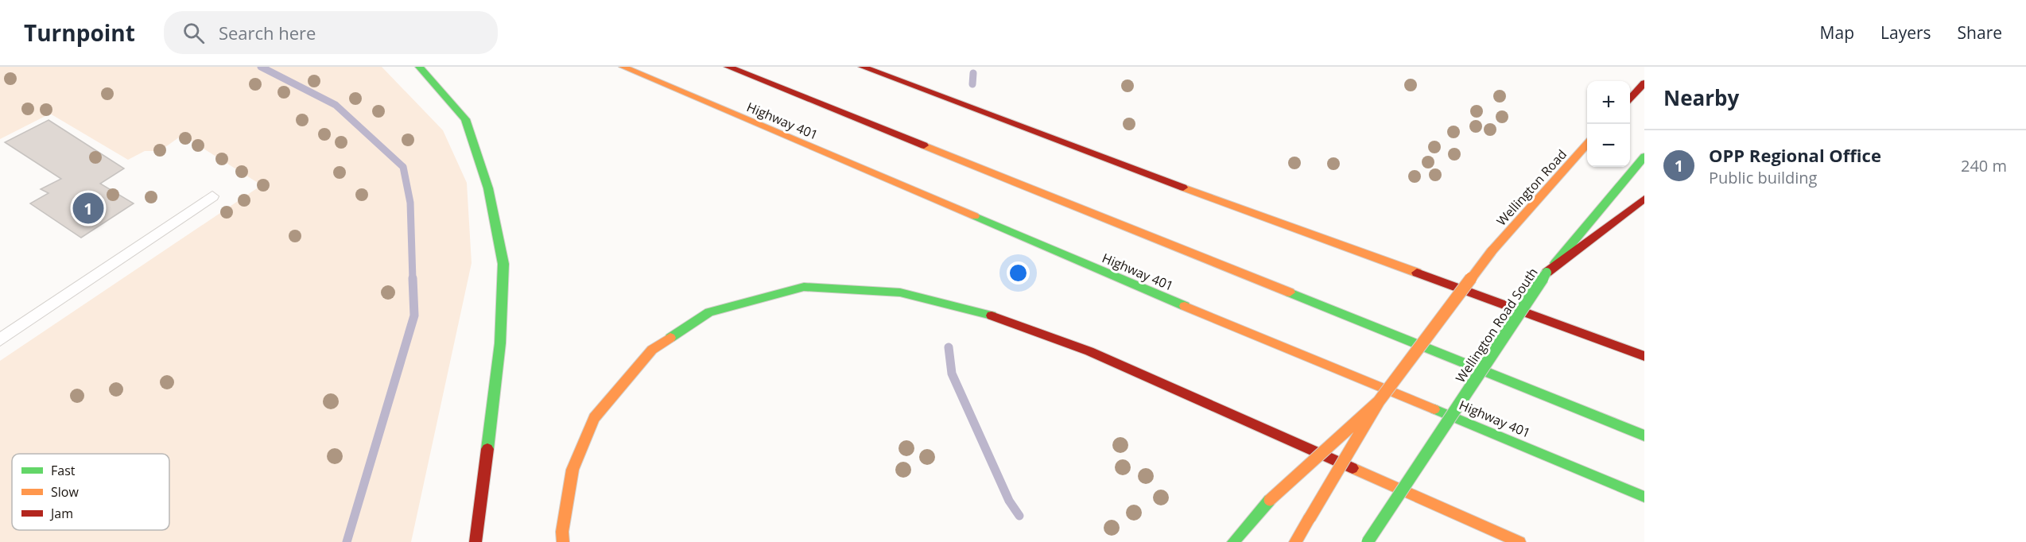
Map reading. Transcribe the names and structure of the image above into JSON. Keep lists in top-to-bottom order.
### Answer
{
  "streets": {
    "main road": ["Highway 401", "Wellington Road", "Wellington Road South"]
  },
  "legend": ["Fast", "Slow", "Jam"],
  "page": {
    "header": "Turnpoint",
    "search": "Search here",
    "nav": ["Map", "Layers", "Share"],
    "heading": "Nearby",
    "map_buttons": ["+", "−"],
    "list": [
      {
        "mark": "1",
        "name": "OPP Regional Office",
        "note": "Public building",
        "value": "240 m"
      }
    ],
    "pins": "1"
  }
}
